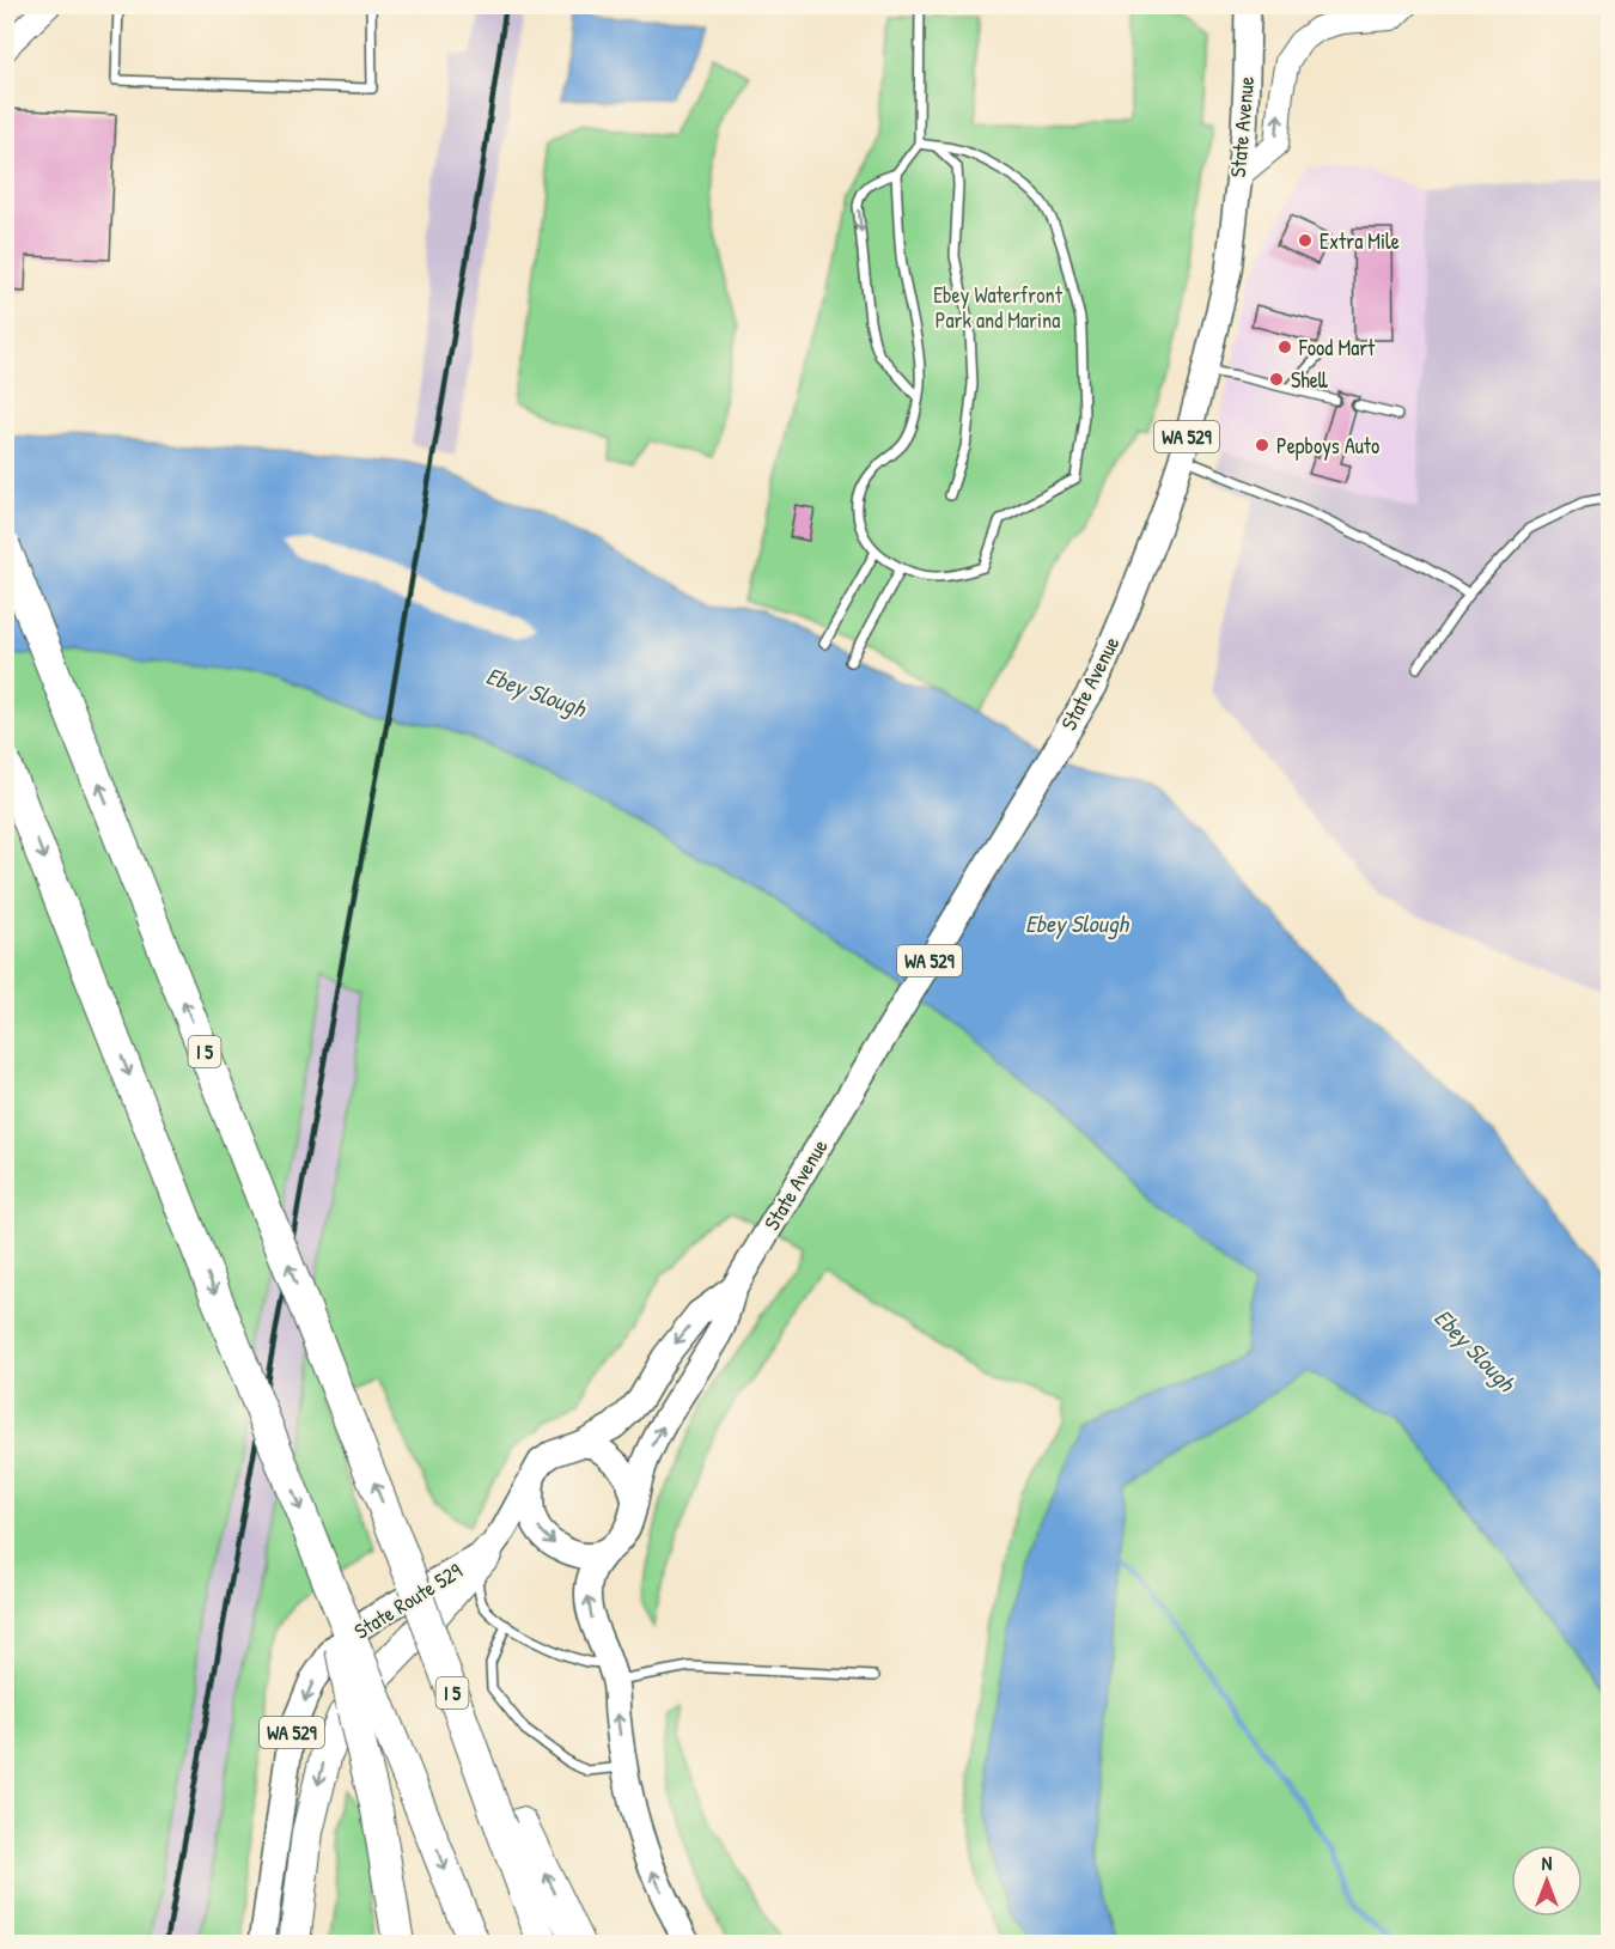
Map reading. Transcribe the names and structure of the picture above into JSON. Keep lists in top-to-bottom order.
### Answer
{
  "streets": {
    "highway": ["I 5"],
    "main road": ["State Avenue", "WA 529", "State Route 529"]
  },
  "crossings": [
    ["State Avenue", "State Route 529"]
  ],
  "one_way": ["State Route 529"],
  "water": ["Ebey Slough"],
  "parks": ["Ebey Waterfront Park and Marina"],
  "places": [
    "Extra Mile",
    "Food Mart",
    "Shell",
    "Pepboys Auto"
  ],
  "north": "top"
}
